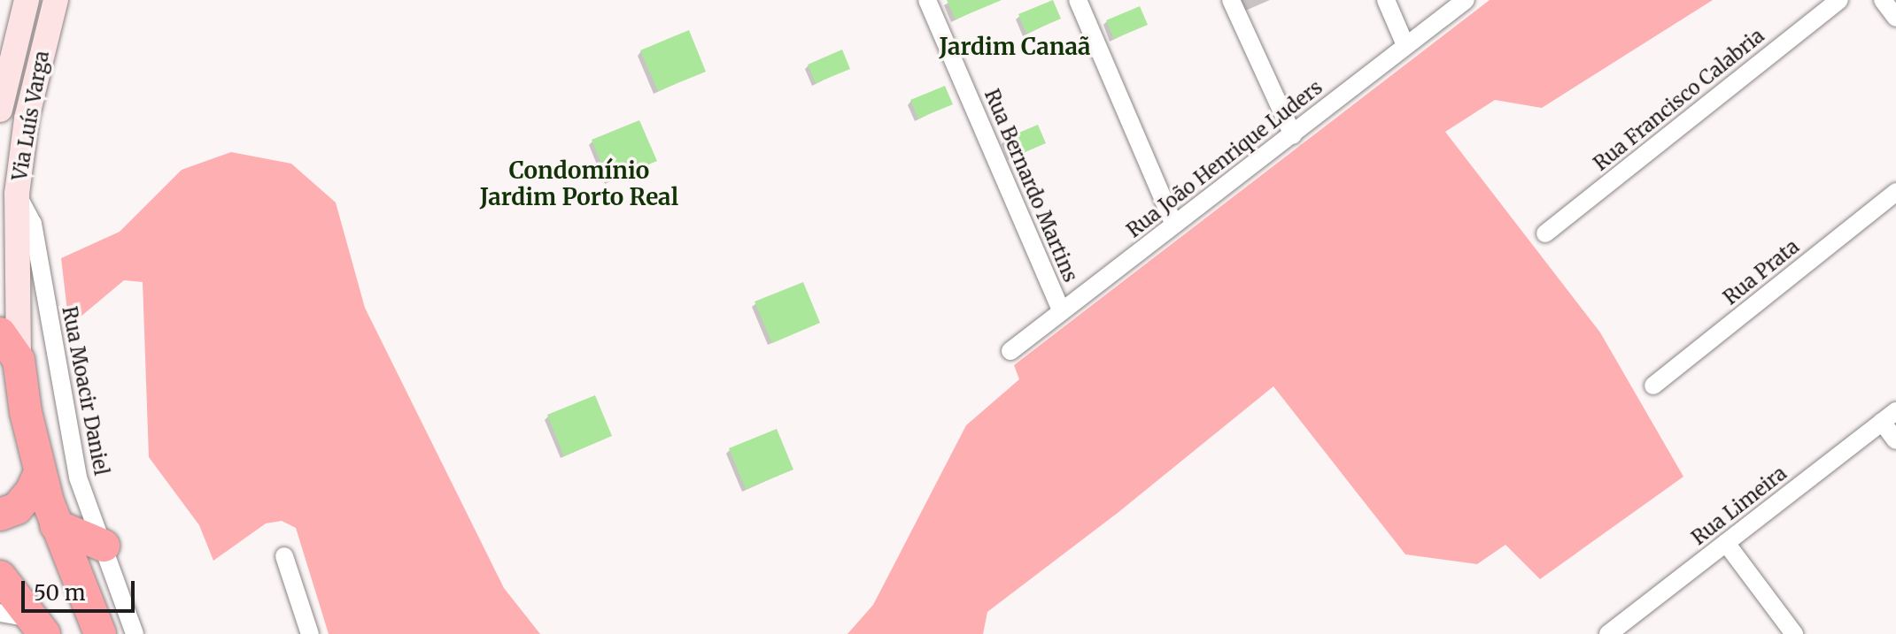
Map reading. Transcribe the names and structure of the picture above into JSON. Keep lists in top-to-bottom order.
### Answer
{
  "streets": {
    "main road": ["Via Luís Varga"],
    "street": [
      "Rua Francisco Calabria",
      "Rua João Henrique Luders",
      "Rua Bernardo Martins",
      "Rua Prata",
      "Rua Moacir Daniel",
      "Rua Limeira"
    ]
  },
  "crossings": [
    ["Via Luís Varga", "Rua Moacir Daniel"],
    ["Rua João Henrique Luders", "Rua Bernardo Martins"]
  ],
  "districts": ["Jardim Canaã", "Condomínio Jardim Porto Real"],
  "scale_bar": "50 m"
}
